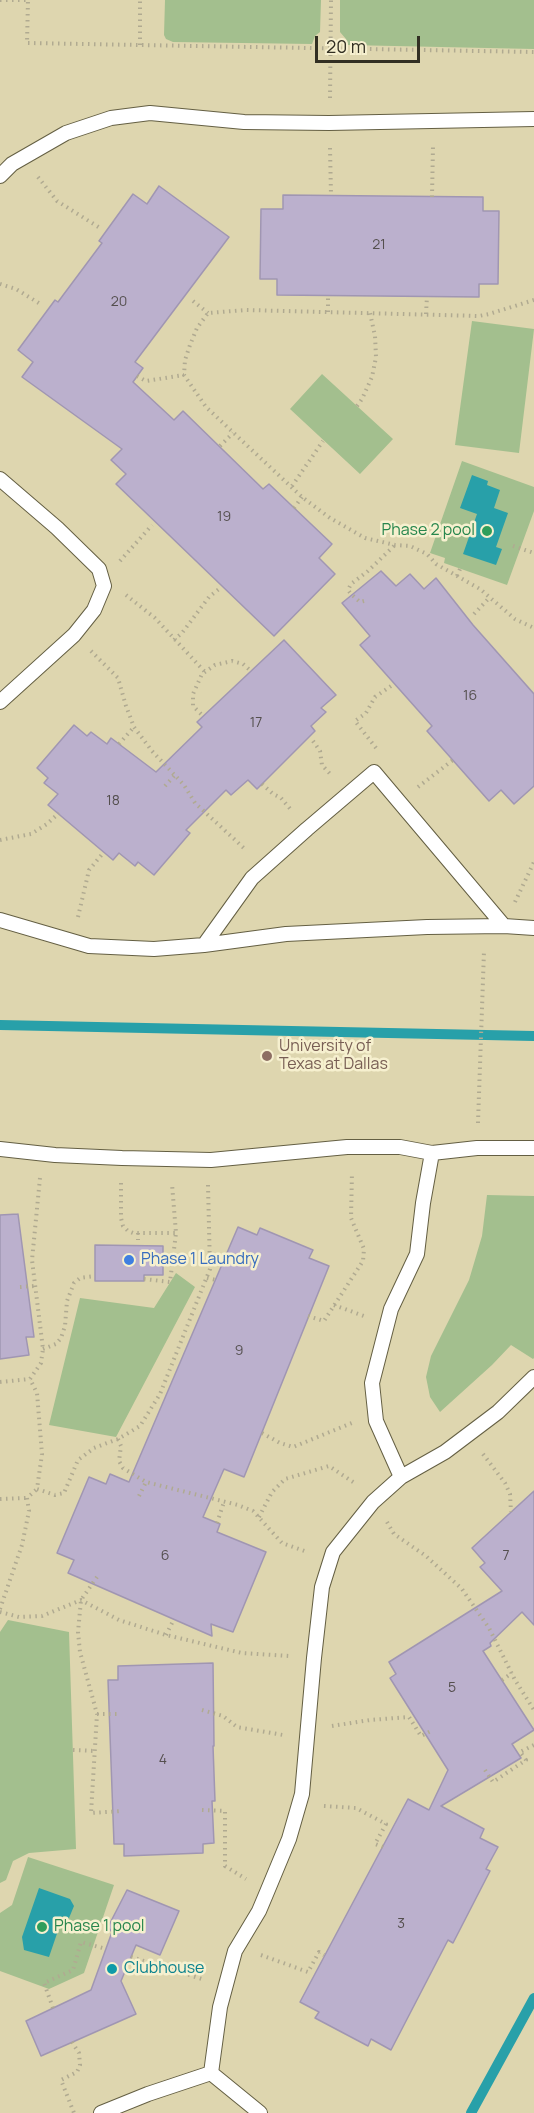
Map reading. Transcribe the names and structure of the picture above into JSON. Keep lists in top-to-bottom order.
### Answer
{
  "places": [
    "Phase 2 pool",
    "University of Texas at Dallas",
    "Phase 1 Laundry",
    "Phase 1 pool",
    "Clubhouse"
  ],
  "house_numbers": [
    "21",
    "20",
    "19",
    "16",
    "17",
    "18",
    "9",
    "6",
    "7",
    "5",
    "4",
    "3"
  ],
  "scale_bar": "20 m"
}
